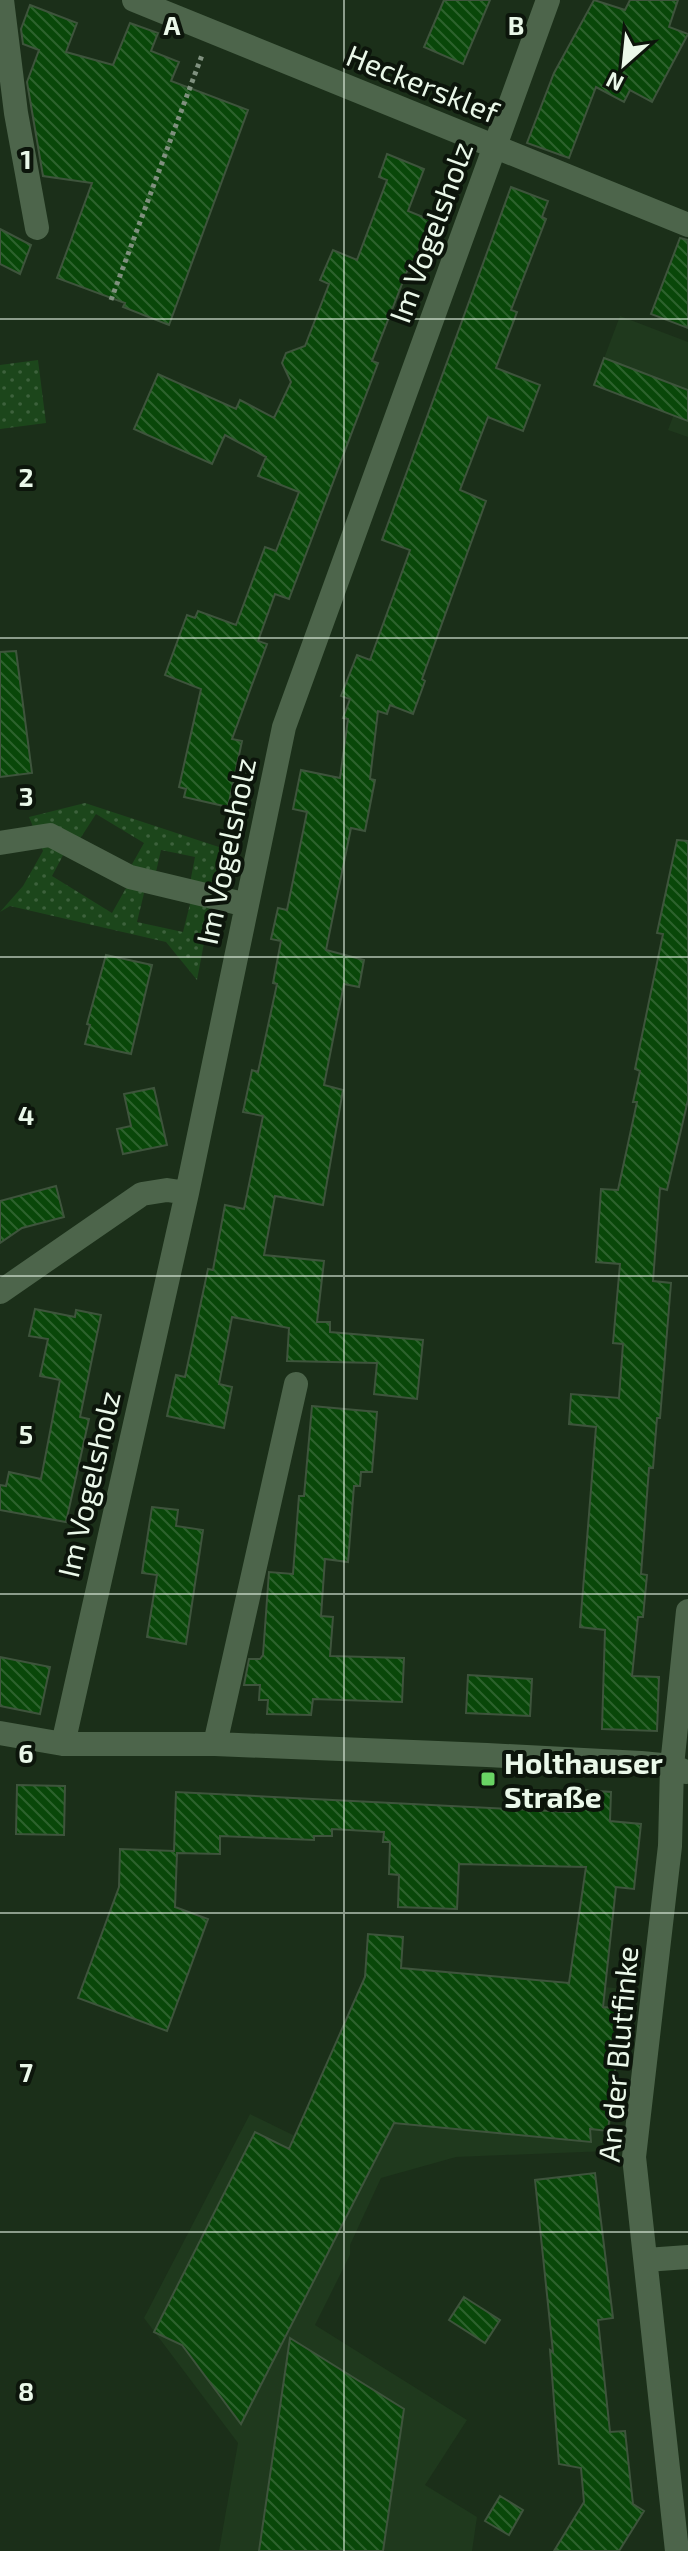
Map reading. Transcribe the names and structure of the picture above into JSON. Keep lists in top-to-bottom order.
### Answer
{
  "streets": {
    "street": ["Heckersklef", "Im Vogelsholz", "An der Blutfinke"]
  },
  "crossings": [
    ["Heckersklef", "Im Vogelsholz"]
  ],
  "places": {
    "transit": ["Holthauser Straße"]
  },
  "north": "bottom left",
  "grid": {
    "columns": ["A", "B"],
    "rows": [
      "1",
      "2",
      "3",
      "4",
      "5",
      "6",
      "7",
      "8"
    ]
  }
}
